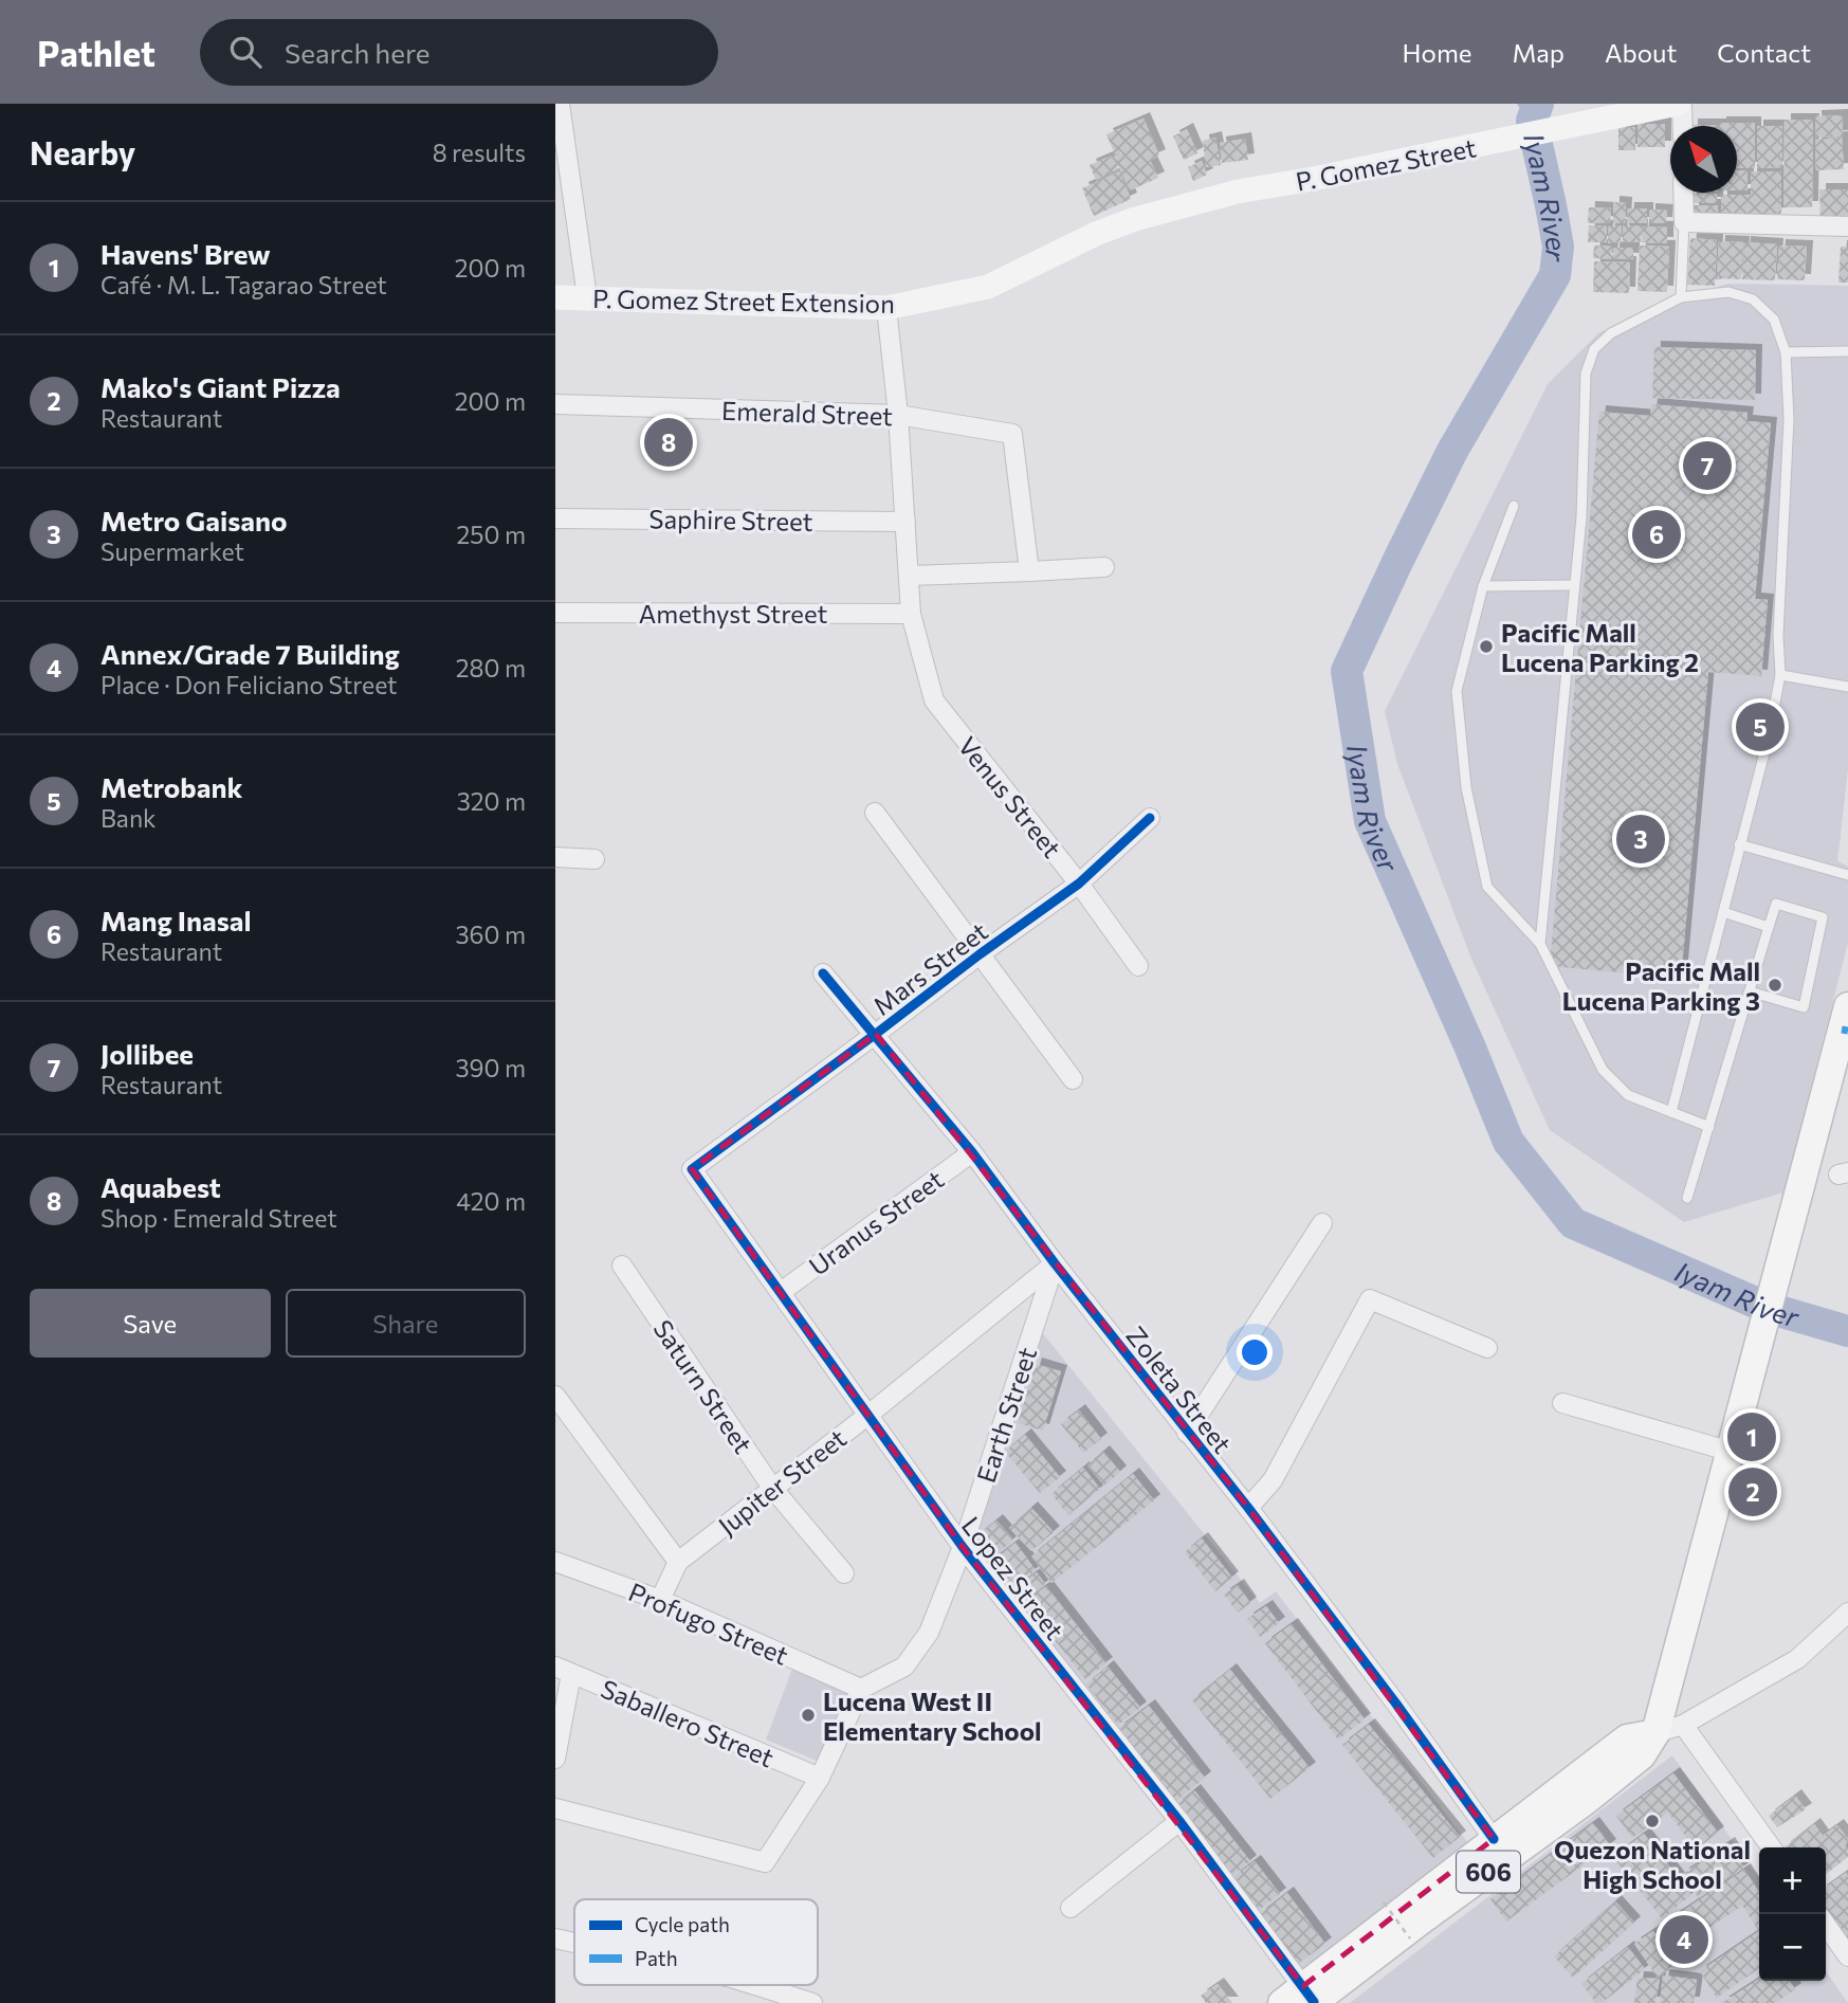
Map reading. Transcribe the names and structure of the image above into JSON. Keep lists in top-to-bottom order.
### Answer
{
  "streets": {
    "main road": ["P. Gomez Street", "P. Gomez Street Extension", "606"],
    "street": [
      "Emerald Street",
      "Saphire Street",
      "Amethyst Street",
      "Venus Street",
      "Mars Street",
      "Uranus Street",
      "Saturn Street",
      "Zoleta Street",
      "Earth Street",
      "Jupiter Street",
      "Lopez Street",
      "Profugo Street",
      "Saballero Street"
    ]
  },
  "crossings": [
    ["P. Gomez Street", "P. Gomez Street Extension"],
    ["P. Gomez Street Extension", "Venus Street"],
    ["Emerald Street", "Venus Street"],
    ["Saphire Street", "Venus Street"],
    ["Amethyst Street", "Venus Street"],
    ["Venus Street", "Mars Street"],
    ["Mars Street", "Zoleta Street"],
    ["Mars Street", "Lopez Street"],
    ["Uranus Street", "Zoleta Street"],
    ["Uranus Street", "Lopez Street"],
    ["Saturn Street", "Jupiter Street"],
    ["Zoleta Street", "Earth Street"],
    ["Zoleta Street", "Jupiter Street"],
    ["Zoleta Street", "606"],
    ["Earth Street", "Jupiter Street"],
    ["Earth Street", "Lopez Street"],
    ["Earth Street", "Profugo Street"],
    ["Jupiter Street", "Lopez Street"],
    ["Jupiter Street", "Profugo Street"],
    ["Lopez Street", "606"]
  ],
  "water": ["Iyam River"],
  "places": [
    "Pacific Mall Lucena Parking 2",
    "Pacific Mall Lucena Parking 3",
    "Lucena West II Elementary School",
    "Quezon National High School"
  ],
  "legend": ["Cycle path", "Path"],
  "north": "top left",
  "page": {
    "header": "Pathlet",
    "search": "Search here",
    "nav": [
      "Home",
      "Map",
      "About",
      "Contact"
    ],
    "heading": ["Nearby", "8 results"],
    "list": [
      {
        "mark": "1",
        "name": "Havens' Brew",
        "note": "Café · M. L. Tagarao Street",
        "value": "200 m"
      },
      {
        "mark": "2",
        "name": "Mako's Giant Pizza",
        "note": "Restaurant",
        "value": "200 m"
      },
      {
        "mark": "3",
        "name": "Metro Gaisano",
        "note": "Supermarket",
        "value": "250 m"
      },
      {
        "mark": "4",
        "name": "Annex/Grade 7 Building",
        "note": "Place · Don Feliciano Street",
        "value": "280 m"
      },
      {
        "mark": "5",
        "name": "Metrobank",
        "note": "Bank",
        "value": "320 m"
      },
      {
        "mark": "6",
        "name": "Mang Inasal",
        "note": "Restaurant",
        "value": "360 m"
      },
      {
        "mark": "7",
        "name": "Jollibee",
        "note": "Restaurant",
        "value": "390 m"
      },
      {
        "mark": "8",
        "name": "Aquabest",
        "note": "Shop · Emerald Street",
        "value": "420 m"
      }
    ],
    "pins": [
      "8",
      "7",
      "6",
      "5",
      "3",
      "1",
      "2",
      "4"
    ],
    "buttons": ["Save", "Share"],
    "map_buttons": ["+", "−"]
  }
}
